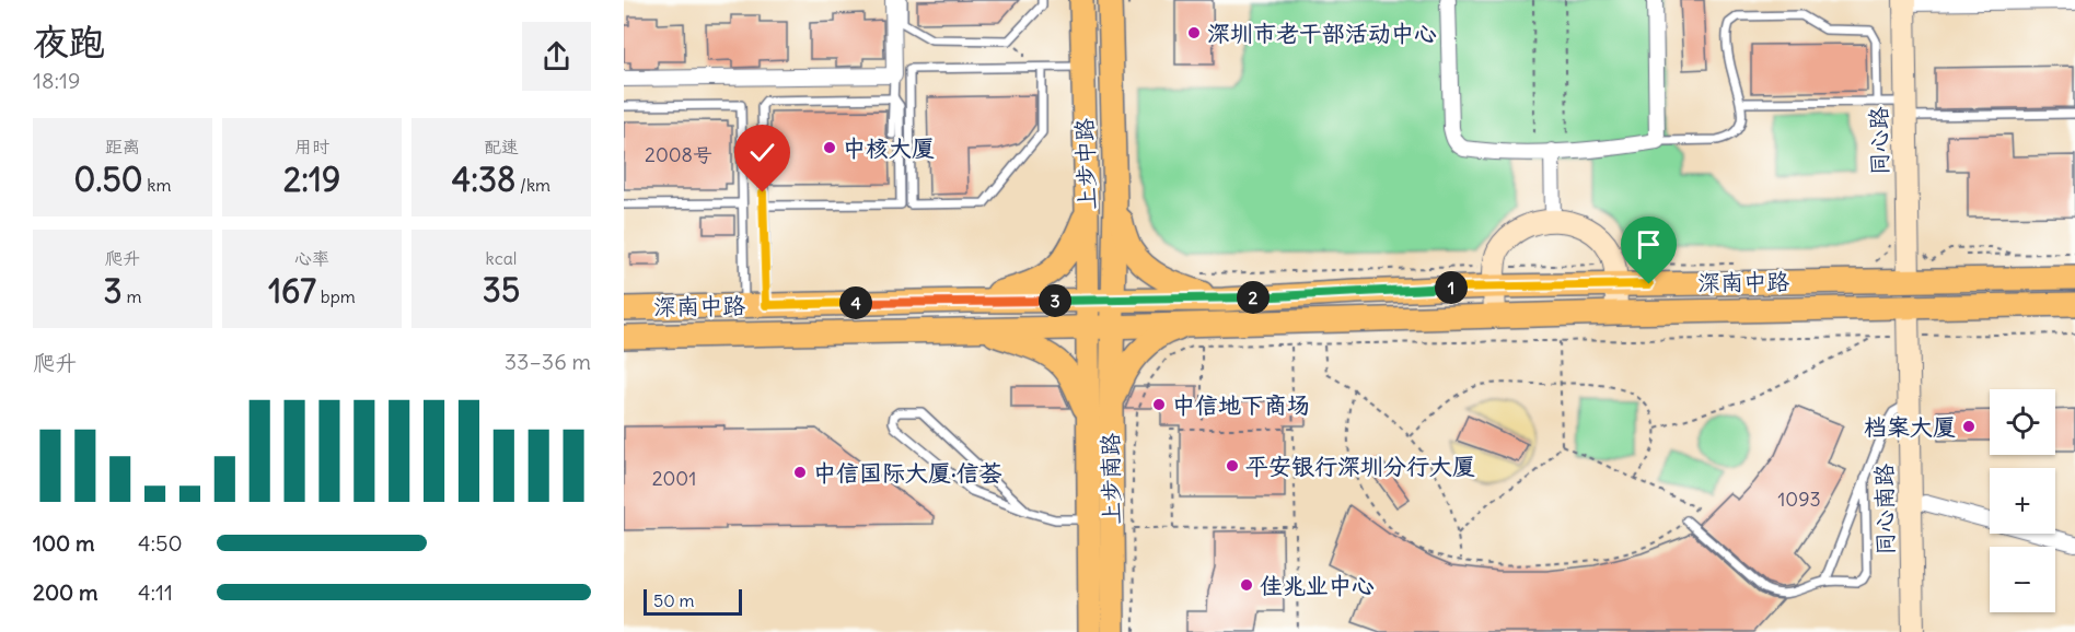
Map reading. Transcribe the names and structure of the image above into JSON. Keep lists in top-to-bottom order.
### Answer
{
  "streets": {
    "main road": ["上步中路", "深南中路", "上步南路"],
    "street": ["同心路", "同心南路"]
  },
  "crossings": [
    ["同心路", "深南中路"],
    ["上步中路", "深南中路"],
    ["上步中路", "上步南路"],
    ["深南中路", "上步南路"],
    ["深南中路", "同心南路"]
  ],
  "places": [
    "深圳市老干部活动中心",
    "中核大厦",
    "中信地下商场",
    "档案大厦",
    "平安银行深圳分行大厦",
    "中信国际大厦·信荟",
    "佳兆业中心"
  ],
  "house_numbers": ["2008号", "2001", "1093"],
  "scale_bar": "50 m",
  "page": {
    "heading": ["夜跑", "18:19"],
    "stats": [
      ["距离", "0.50 km"],
      ["用时", "2:19"],
      ["配速", "4:38 /km"],
      ["爬升", "3 m"],
      ["心率", "167 bpm"],
      ["kcal", "35"]
    ],
    "pins": [
      "1",
      "2",
      "3",
      "4"
    ],
    "chart": ["爬升", "33–36 m"],
    "map_buttons": ["+", "−"],
    "list": [
      {
        "name": "100 m",
        "note": "4:50"
      },
      {
        "name": "200 m",
        "note": "4:11"
      }
    ],
    "scale": "50 m"
  }
}
